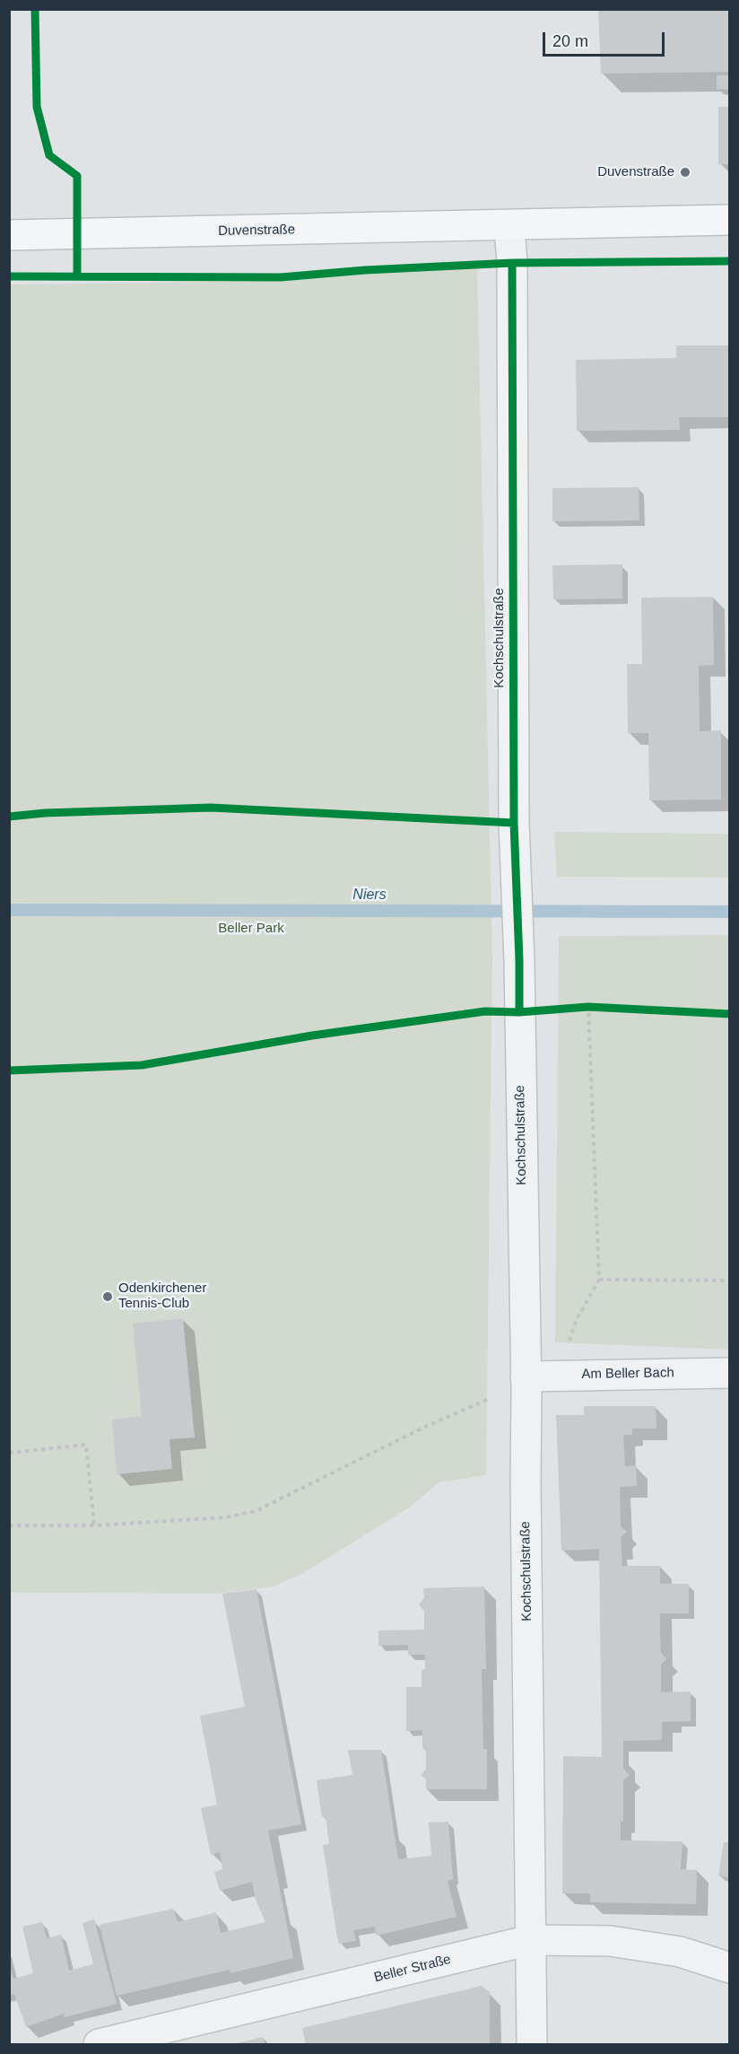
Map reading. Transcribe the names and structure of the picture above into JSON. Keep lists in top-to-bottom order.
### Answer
{
  "streets": {
    "main road": ["Duvenstraße"],
    "street": ["Kochschulstraße", "Am Beller Bach", "Beller Straße"]
  },
  "crossings": [
    ["Duvenstraße", "Kochschulstraße"],
    ["Kochschulstraße", "Am Beller Bach"],
    ["Kochschulstraße", "Beller Straße"]
  ],
  "water": ["Niers"],
  "parks": ["Beller Park"],
  "places": ["Duvenstraße", "Odenkirchener Tennis-Club"],
  "scale_bar": "20 m"
}
